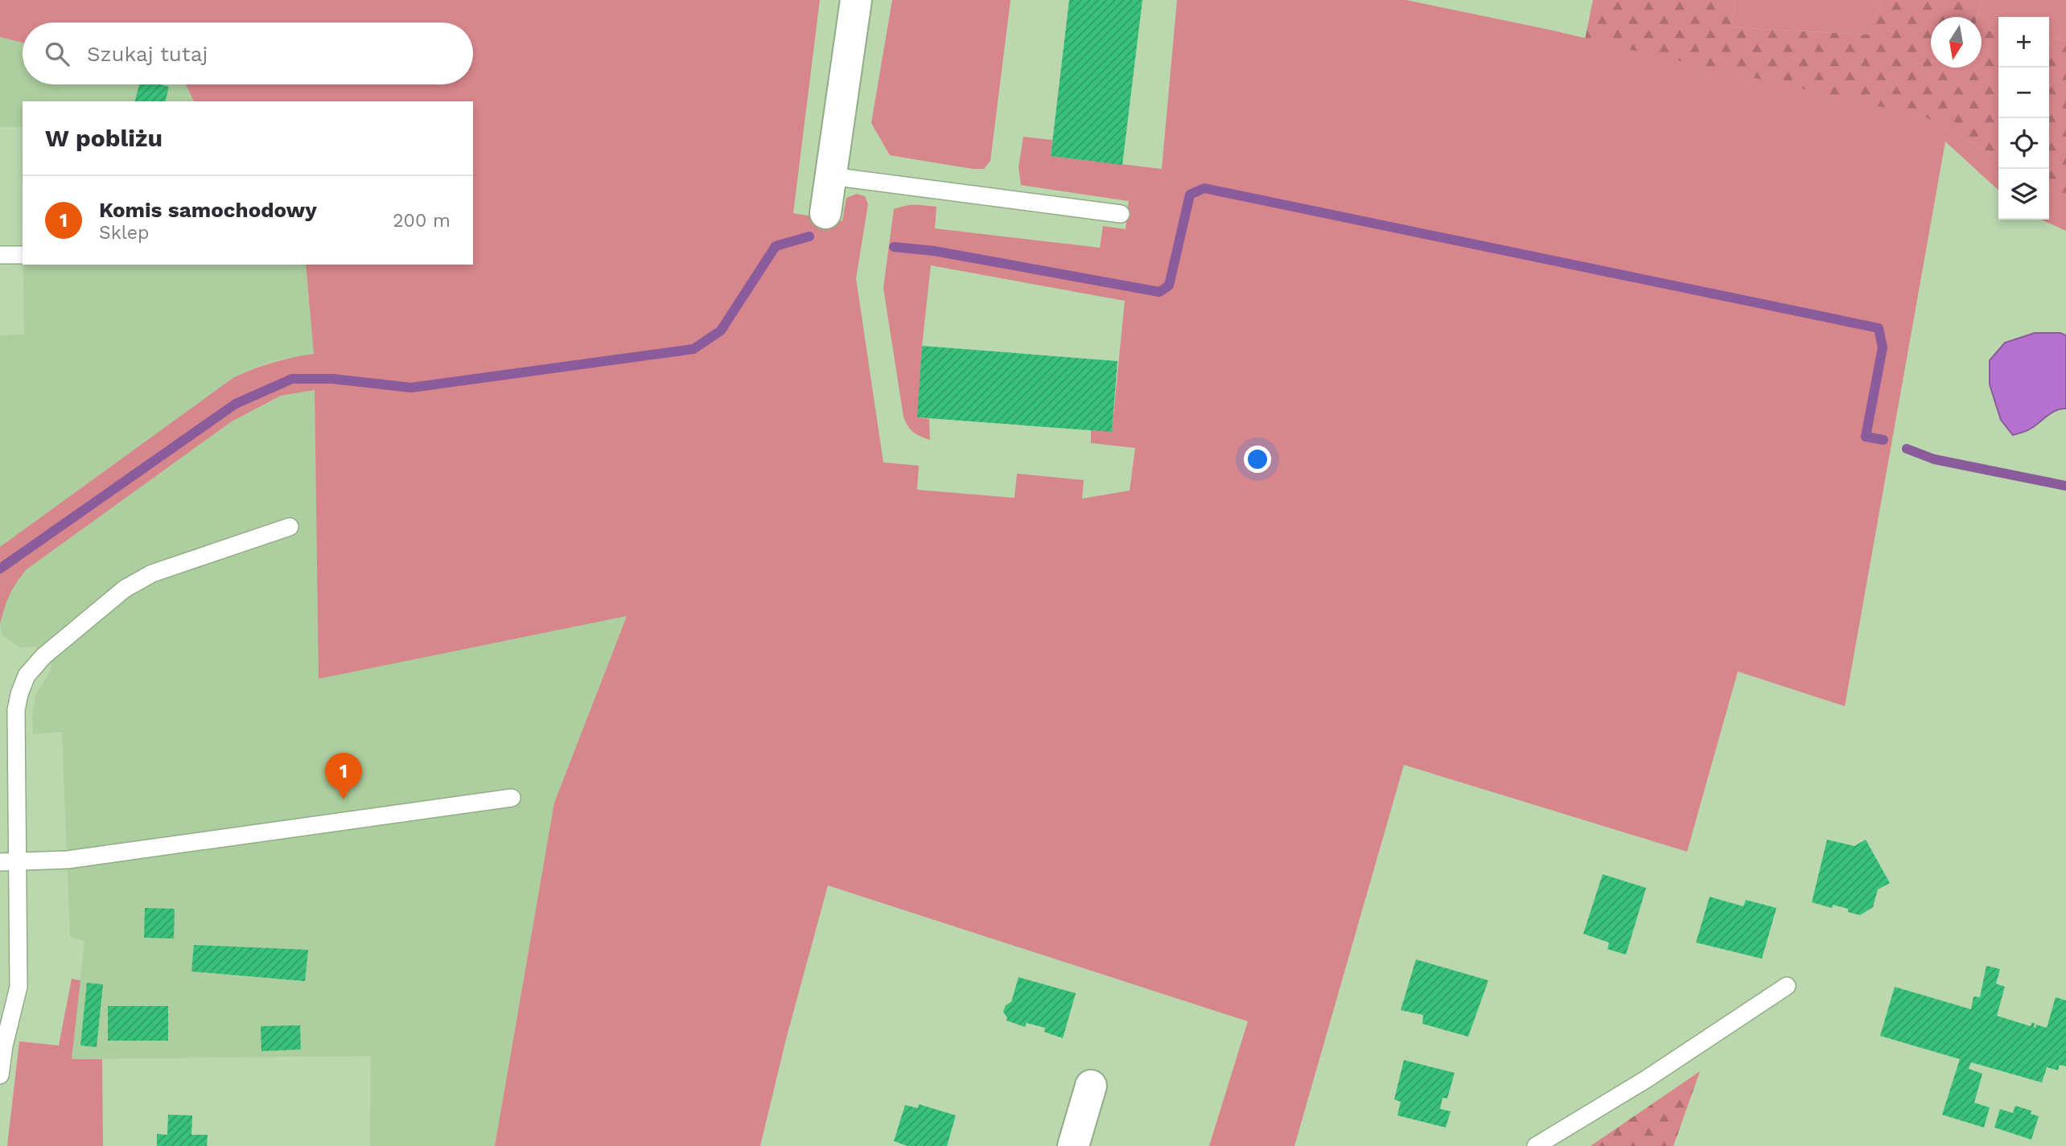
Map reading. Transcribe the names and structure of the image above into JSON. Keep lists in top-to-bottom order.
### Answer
{
  "north": "bottom",
  "page": {
    "map_buttons": ["+", "−"],
    "search": "Szukaj tutaj",
    "heading": "W pobliżu",
    "list": [
      {
        "mark": "1",
        "name": "Komis samochodowy",
        "note": "Sklep",
        "value": "200 m"
      }
    ],
    "pins": "1"
  }
}
